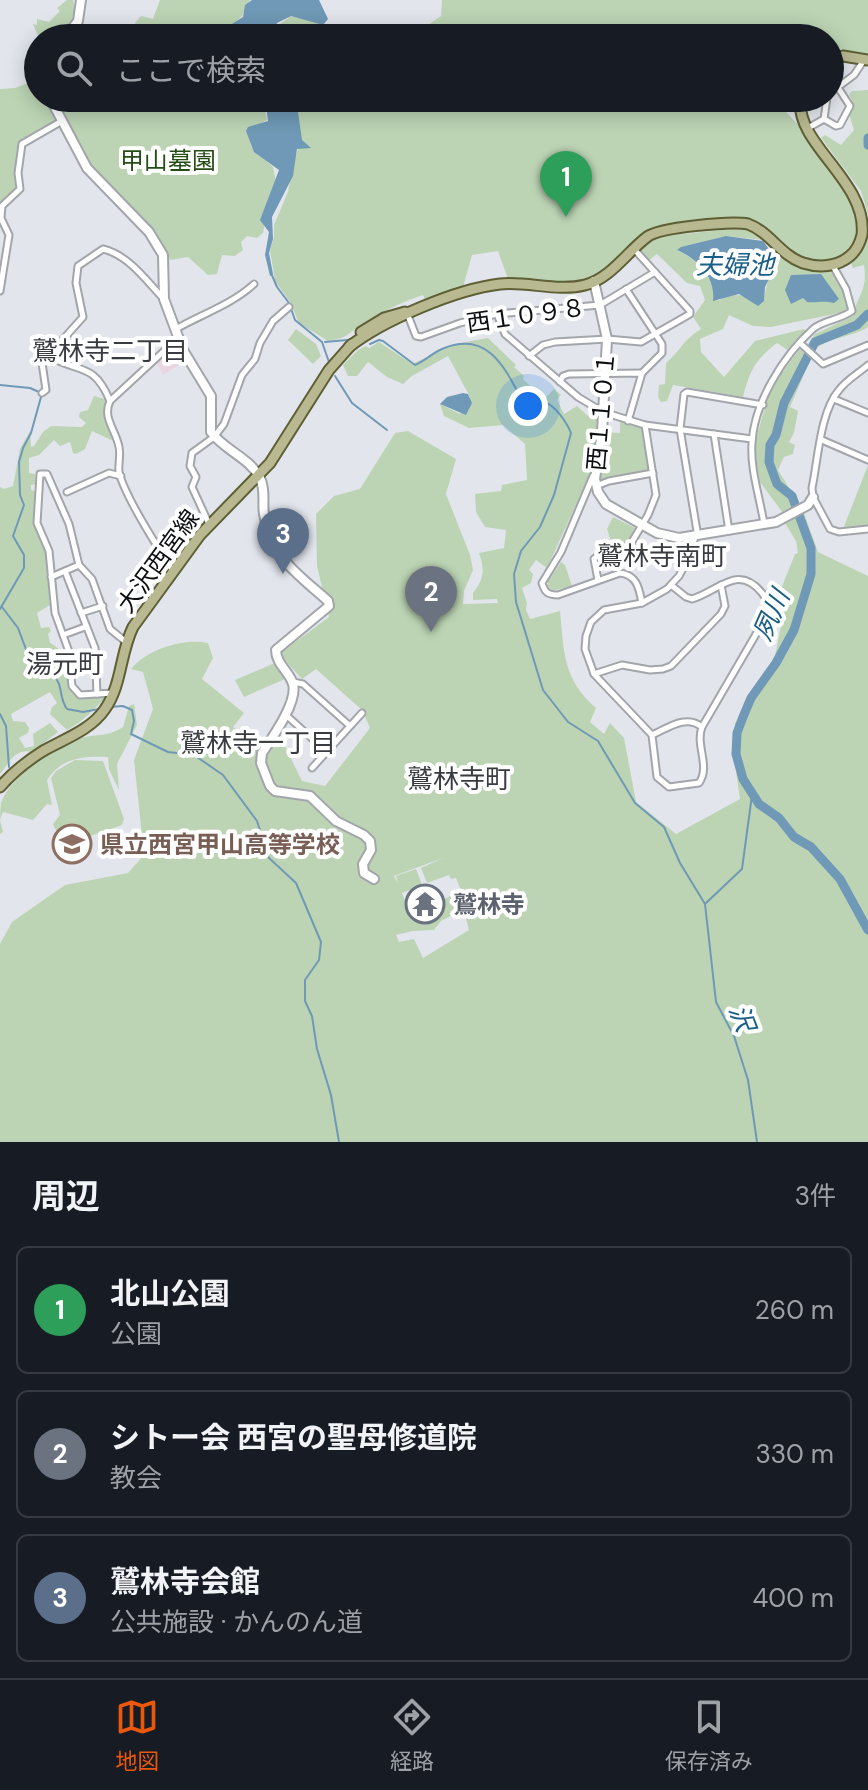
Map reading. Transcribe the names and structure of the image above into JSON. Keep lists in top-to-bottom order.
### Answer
{
  "streets": {
    "main road": ["大沢西宮線"],
    "street": ["西１０９８", "西１１０１"]
  },
  "crossings": [
    ["西１０９８", "西１１０１"],
    ["西１０９８", "大沢西宮線"],
    ["西１１０１", "大沢西宮線"]
  ],
  "districts": [
    "鷲林寺二丁目",
    "鷲林寺南町",
    "湯元町",
    "鷲林寺一丁目",
    "鷲林寺町"
  ],
  "water": ["夫婦池", "夙川", "沢"],
  "parks": ["甲山墓園"],
  "places": {
    "school or university": ["県立西宮甲山高等学校"],
    "temple": ["鷲林寺"]
  },
  "page": {
    "search": "ここで検索",
    "pins": ["1", "3", "2"],
    "heading": ["周辺", "3件"],
    "list": [
      {
        "mark": "1",
        "name": "北山公園",
        "note": "公園",
        "value": "260 m"
      },
      {
        "mark": "2",
        "name": "シトー会 西宮の聖母修道院",
        "note": "教会",
        "value": "330 m"
      },
      {
        "mark": "3",
        "name": "鷲林寺会館",
        "note": "公共施設 · かんのん道",
        "value": "400 m"
      }
    ],
    "nav": ["地図", "経路", "保存済み"]
  }
}
